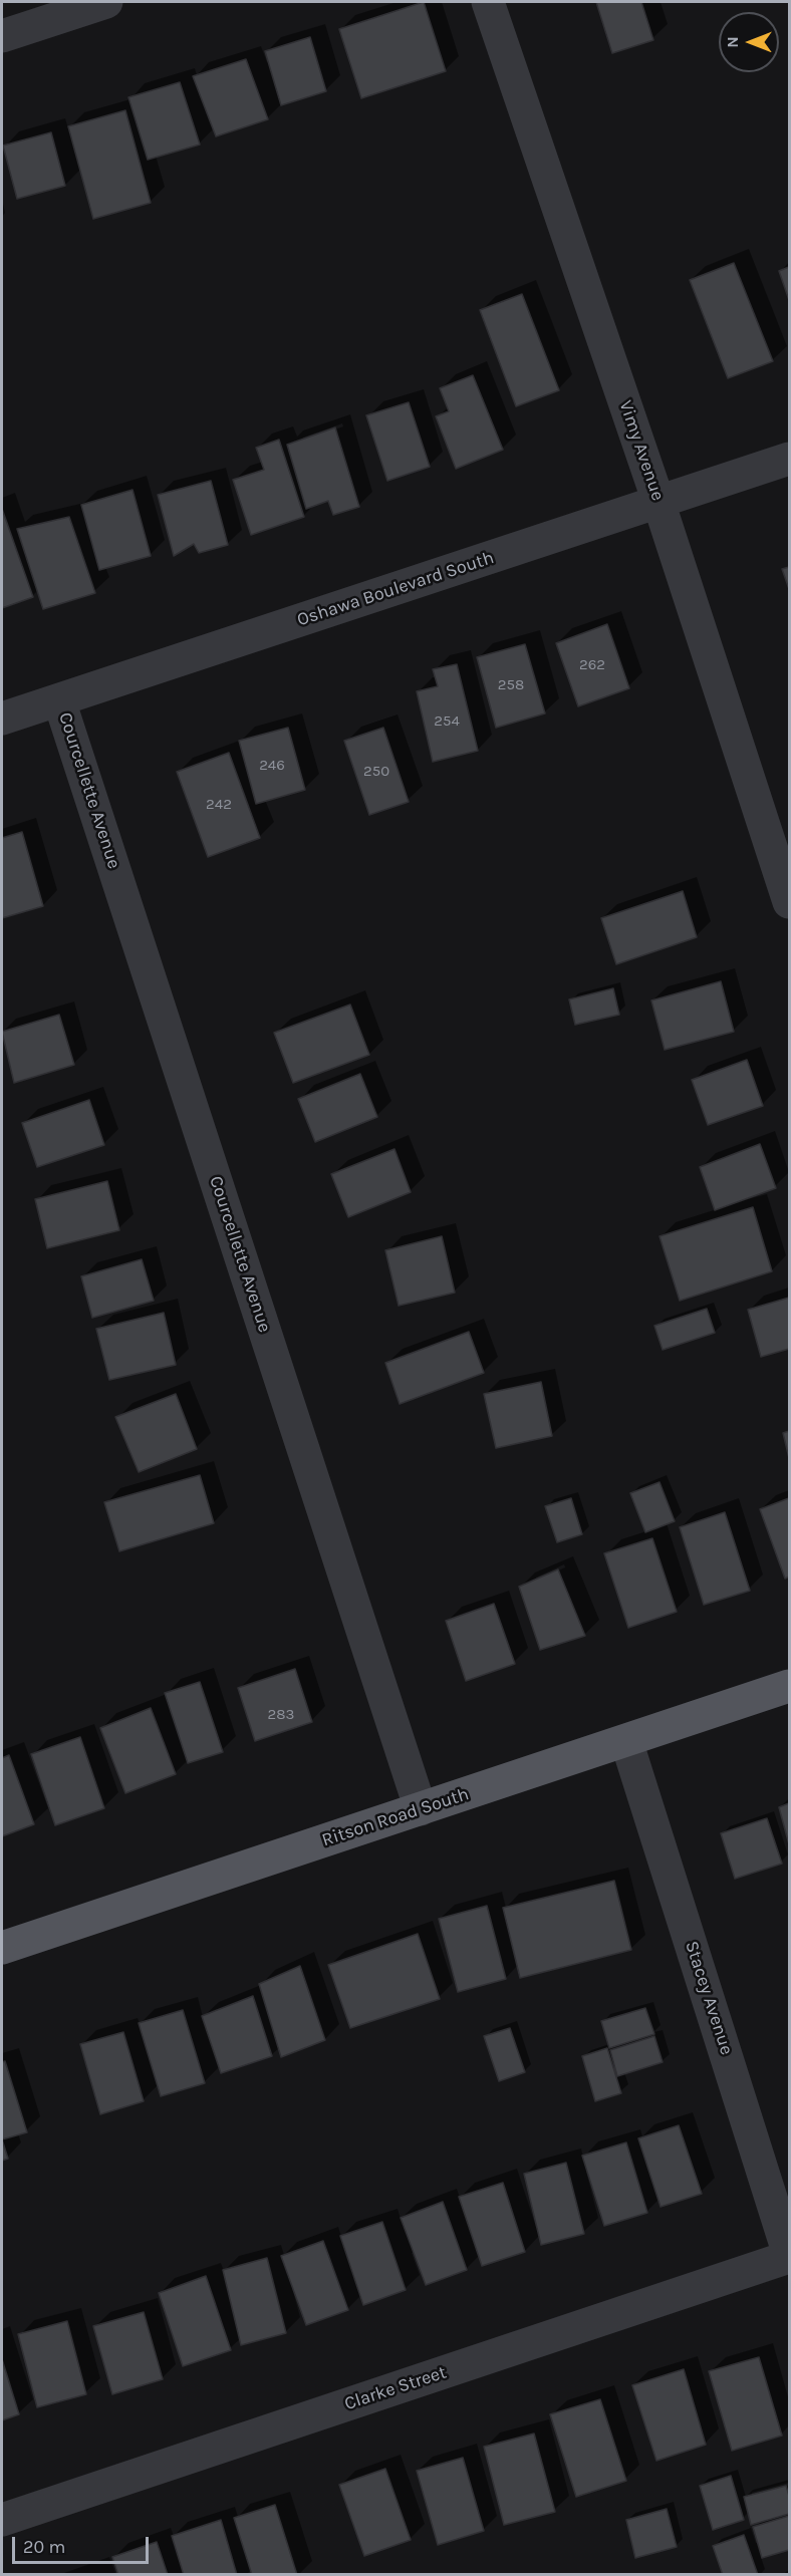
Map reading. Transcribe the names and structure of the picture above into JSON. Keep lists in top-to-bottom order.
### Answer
{
  "streets": {
    "main road": ["Ritson Road South"],
    "street": [
      "Vimy Avenue",
      "Oshawa Boulevard South",
      "Courcellette Avenue",
      "Stacey Avenue",
      "Clarke Street"
    ]
  },
  "crossings": [
    ["Vimy Avenue", "Oshawa Boulevard South"],
    ["Oshawa Boulevard South", "Courcellette Avenue"],
    ["Courcellette Avenue", "Ritson Road South"],
    ["Ritson Road South", "Stacey Avenue"],
    ["Stacey Avenue", "Clarke Street"]
  ],
  "house_numbers": [
    "262",
    "258",
    "254",
    "246",
    "250",
    "242",
    "283"
  ],
  "scale_bar": "20 m",
  "north": "left"
}
